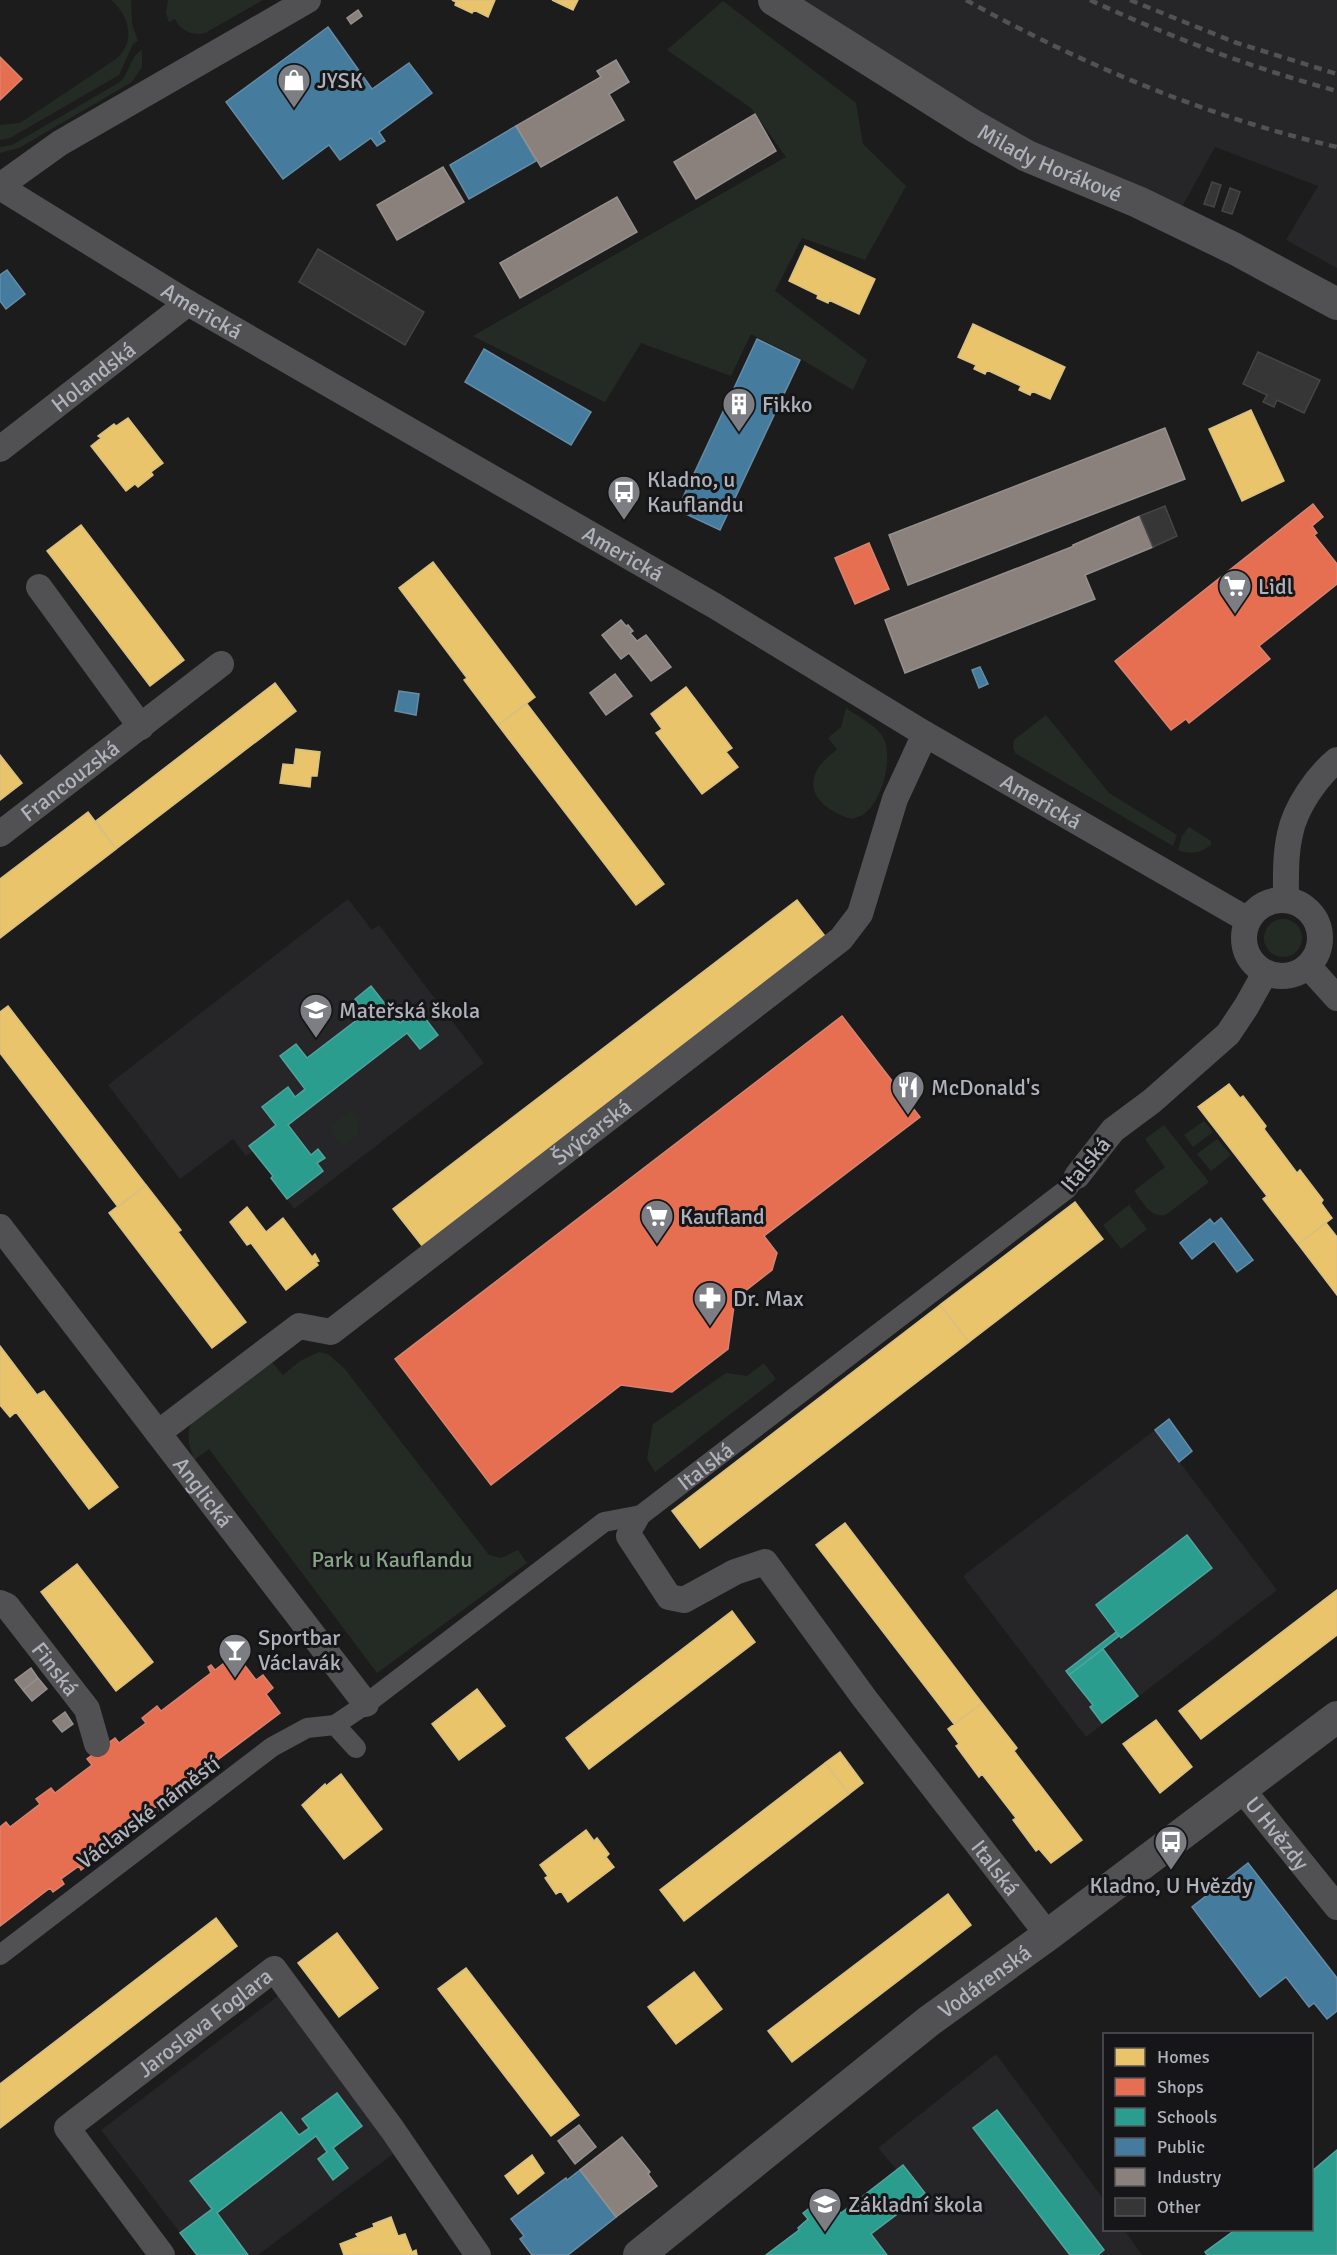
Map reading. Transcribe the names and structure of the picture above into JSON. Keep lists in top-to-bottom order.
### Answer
{
  "streets": {
    "street": [
      "Milady Horákové",
      "Americká",
      "Holandská",
      "Francouzská",
      "Švýcarská",
      "Italská",
      "Anglická",
      "Finská",
      "Václavské náměstí",
      "U Hvězdy",
      "Vodárenská",
      "Jaroslava Foglara"
    ]
  },
  "crossings": [
    ["Americká", "Holandská"],
    ["Americká", "Švýcarská"],
    ["Americká", "Italská"],
    ["Švýcarská", "Anglická"],
    ["Italská", "Vodárenská"],
    ["U Hvězdy", "Vodárenská"]
  ],
  "parks": ["Park u Kauflandu"],
  "places": {
    "shop": ["JYSK"],
    "building": ["Fikko"],
    "bus stop": ["Kladno, u Kauflandu", "Kladno, U Hvězdy"],
    "supermarket": ["Lidl", "Kaufland"],
    "school or university": ["Mateřská škola", "Základní škola"],
    "restaurant": ["McDonald's"],
    "pharmacy": ["Dr. Max"],
    "bar": ["Sportbar Václavák"]
  },
  "legend": [
    "Homes",
    "Shops",
    "Schools",
    "Public",
    "Industry",
    "Other"
  ]
}
